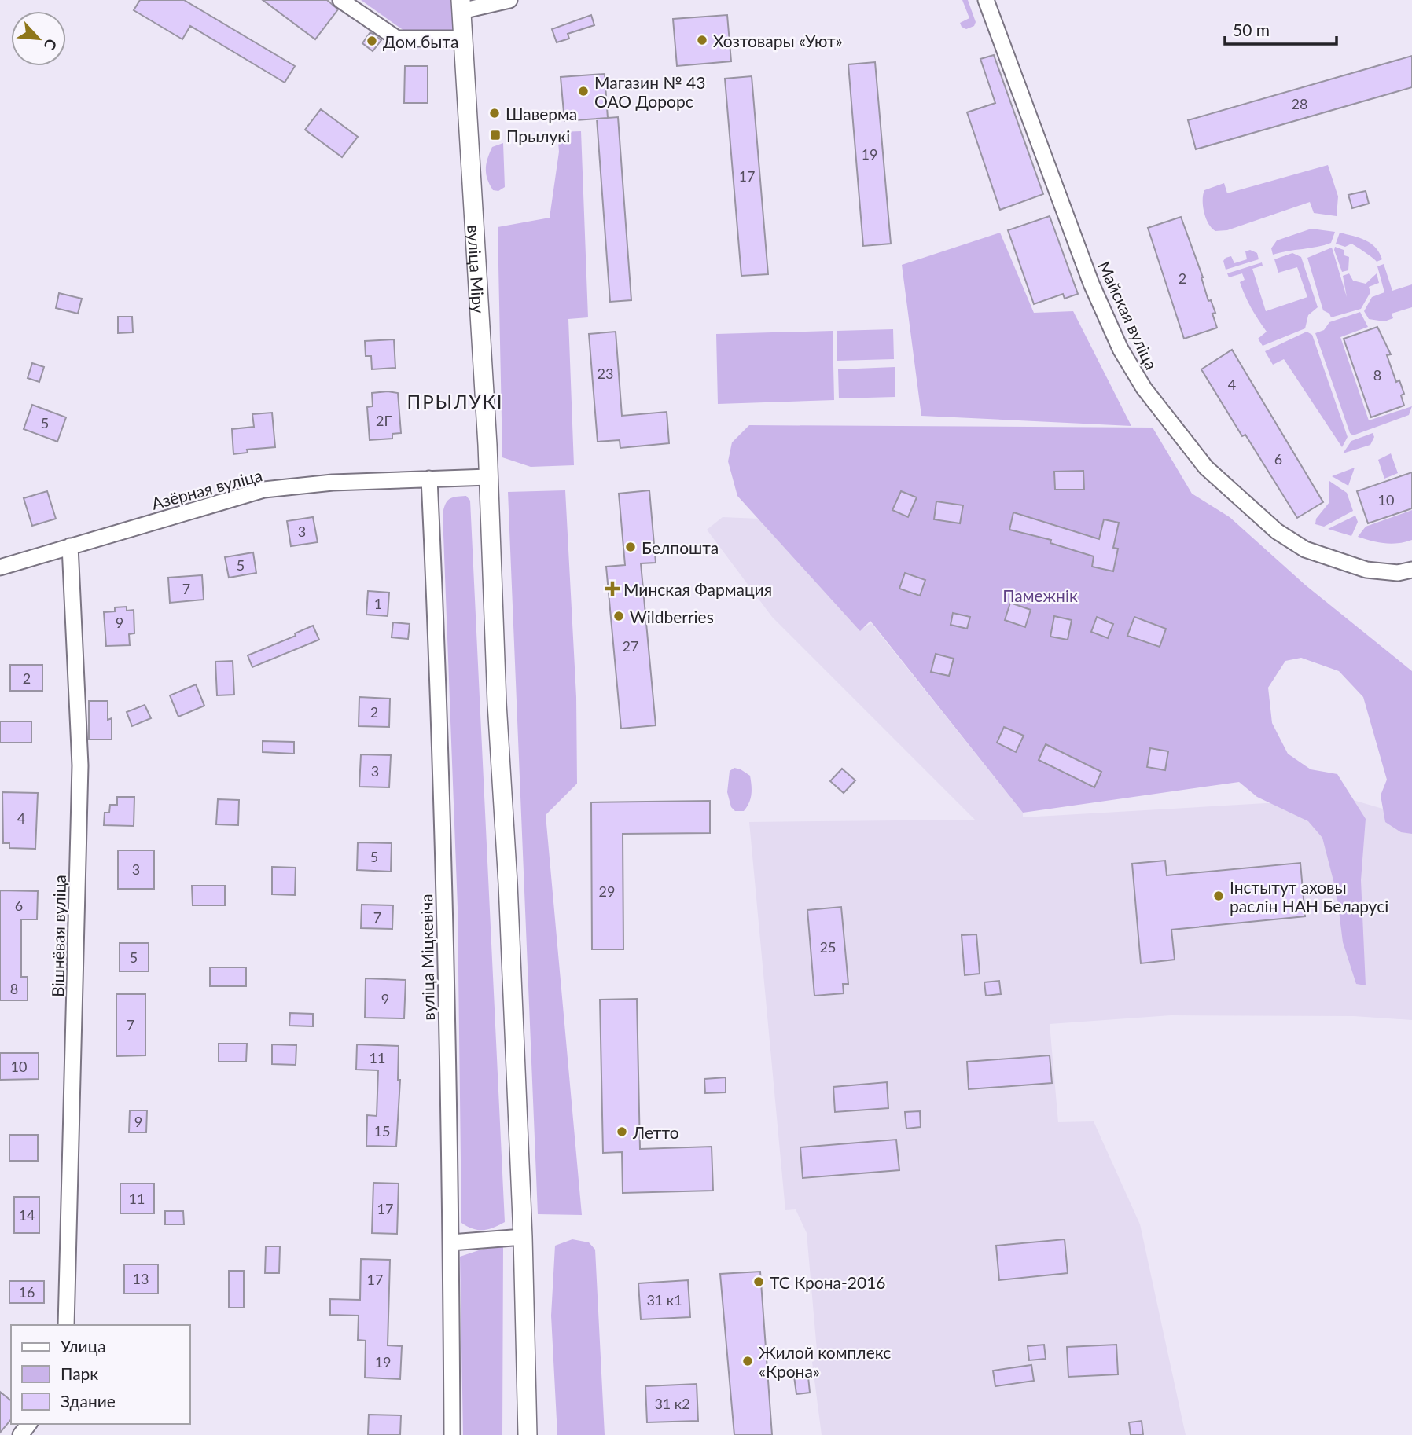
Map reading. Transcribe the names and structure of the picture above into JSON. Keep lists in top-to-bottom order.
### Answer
{
  "streets": {
    "street": [
      "вуліца Міру",
      "Майская вуліца",
      "Азёрная вуліца",
      "Вішнёвая вуліца",
      "вуліца Міцкевіча"
    ]
  },
  "crossings": [
    ["вуліца Міру", "Азёрная вуліца"],
    ["Азёрная вуліца", "Вішнёвая вуліца"],
    ["Азёрная вуліца", "вуліца Міцкевіча"]
  ],
  "districts": ["ПРЫЛУКІ"],
  "parks": ["Памежнік"],
  "places": {
    "other": [
      "Хозтовары «Уют»",
      "Дом быта",
      "Магазин № 43 ОАО Дорорс",
      "Шаверма",
      "Белпошта",
      "Wildberries",
      "Інстытут аховы раслін НАН Беларусі",
      "Летто",
      "ТС Крона-2016",
      "Жилой комплекс «Крона»"
    ],
    "transit": ["Прылукі"],
    "health": ["Минская Фармация"]
  },
  "house_numbers": [
    "28",
    "19",
    "17",
    "2",
    "23",
    "8",
    "4",
    "2Г",
    "5",
    "6",
    "10",
    "3",
    "5",
    "7",
    "1",
    "9",
    "27",
    "2",
    "2",
    "3",
    "4",
    "5",
    "3",
    "29",
    "6",
    "7",
    "25",
    "5",
    "8",
    "9",
    "7",
    "11",
    "10",
    "9",
    "15",
    "11",
    "17",
    "14",
    "13",
    "17",
    "16",
    "31 к1",
    "19",
    "31 к2"
  ],
  "legend": ["Улица", "Парк", "Здание"],
  "scale_bar": "50 m",
  "north": "bottom right"
}
